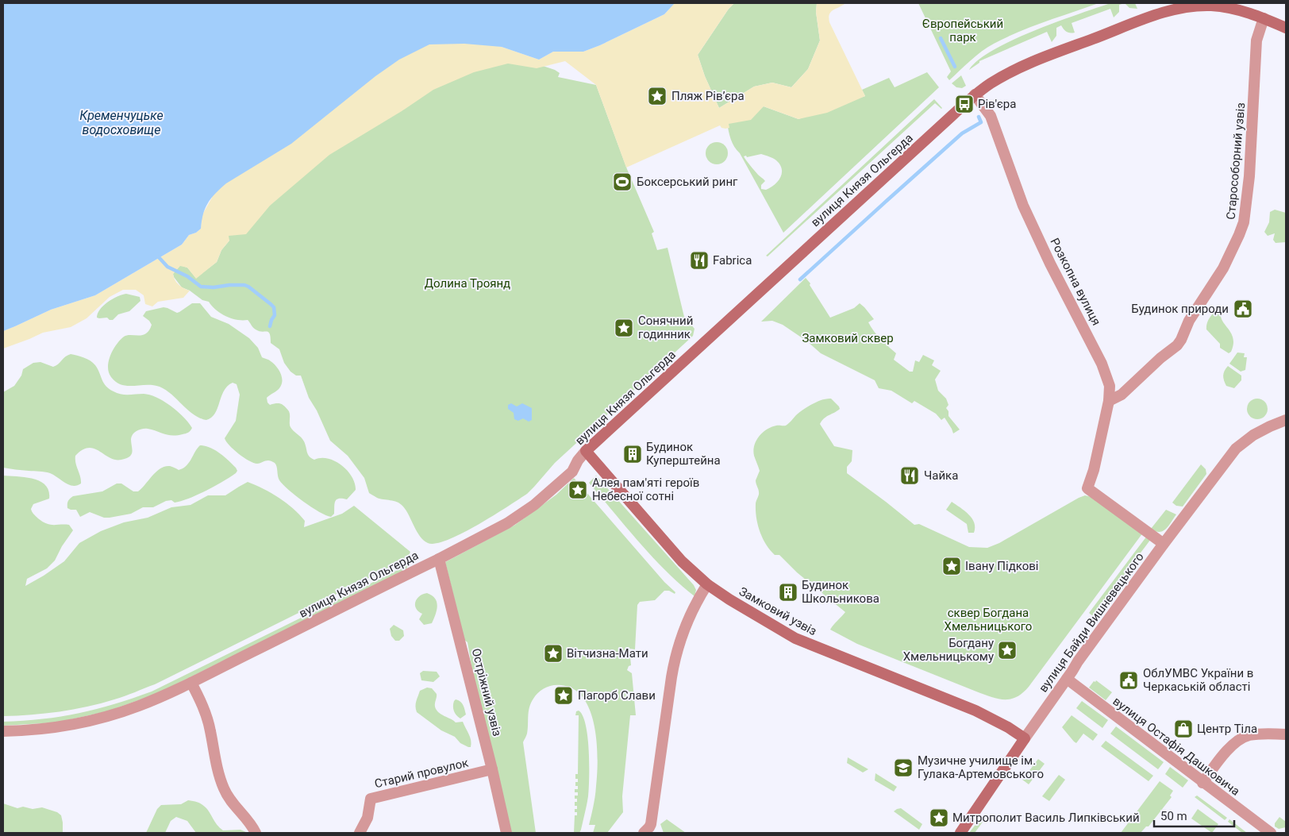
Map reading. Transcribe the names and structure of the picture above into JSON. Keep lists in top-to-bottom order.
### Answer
{
  "streets": {
    "main road": ["вулиця Князя Ольгерда", "Замковий узвіз", "вулиця Байди Вишневецького"],
    "street": [
      "Старособорний узвіз",
      "Розкопна вулиця",
      "Остріжний узвіз",
      "вулиця Остафія Дашковича",
      "Старий провулок"
    ]
  },
  "crossings": [
    ["Старособорний узвіз", "вулиця Князя Ольгерда"],
    ["Старособорний узвіз", "Розкопна вулиця"],
    ["вулиця Князя Ольгерда", "Розкопна вулиця"],
    ["вулиця Князя Ольгерда", "Замковий узвіз"],
    ["вулиця Князя Ольгерда", "Остріжний узвіз"],
    ["Розкопна вулиця", "вулиця Байди Вишневецького"],
    ["Замковий узвіз", "вулиця Байди Вишневецького"],
    ["вулиця Байди Вишневецького", "вулиця Остафія Дашковича"],
    ["Остріжний узвіз", "Старий провулок"]
  ],
  "water": ["Кременчуцьке водосховище"],
  "parks": [
    "Європейський парк",
    "Долина Троянд",
    "Замковий сквер",
    "сквер Богдана Хмельницького"
  ],
  "places": {
    "place": [
      "Пляж Рівʼєра",
      "Сонячний годинник",
      "Алея пам'яті героїв Небесної сотні",
      "Івану Підкові",
      "Богдану Хмельницькому",
      "Вітчизна-Мати",
      "Пагорб Слави",
      "Митрополит Василь Липківський"
    ],
    "bus stop": ["Рів'єра"],
    "sports": ["Боксерський ринг"],
    "restaurant": ["Fabrica", "Чайка"],
    "public building": ["Будинок природи", "ОблУМВС України в Черкаській області"],
    "building": ["Будинок Куперштейна", "Будинок Школьникова"],
    "shop": ["Центр Тіла"],
    "school or university": ["Музичне училище ім. Гулака-Артемовського"]
  },
  "scale_bar": "50 m"
}
